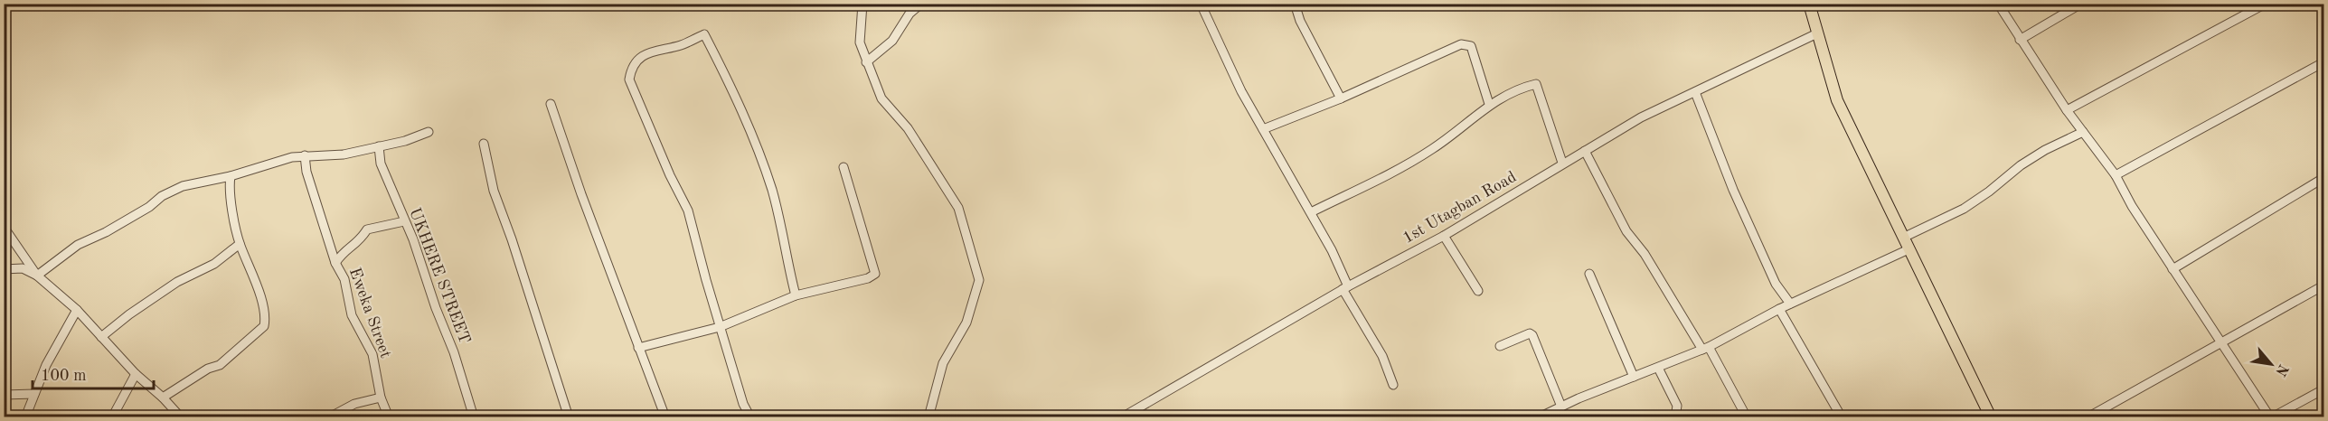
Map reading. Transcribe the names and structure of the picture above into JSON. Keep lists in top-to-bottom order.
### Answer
{
  "streets": {
    "street": ["1st Utagban Road", "UKHERE STREET", "Eweka Street"]
  },
  "scale_bar": "100 m",
  "north": "bottom right"
}
